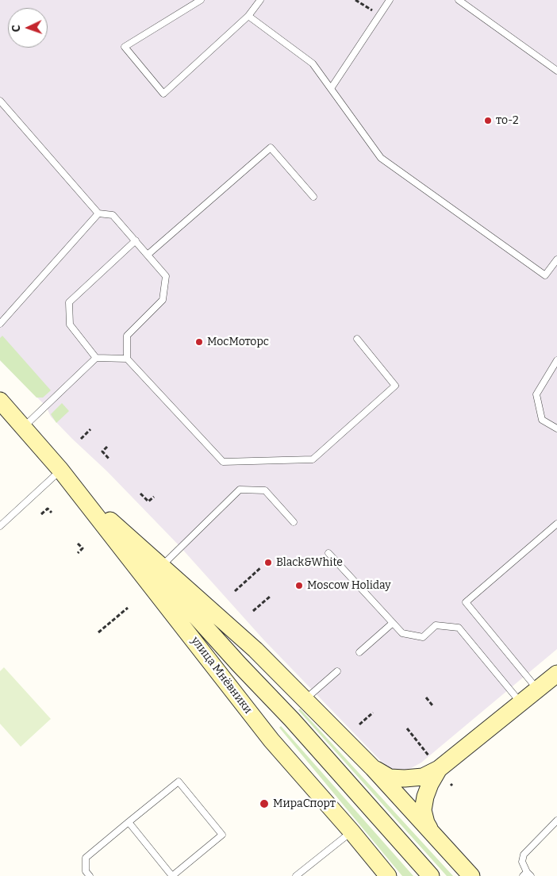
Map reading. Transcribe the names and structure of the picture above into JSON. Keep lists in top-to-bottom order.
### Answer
{
  "streets": {
    "main road": ["улица Мнёвники"]
  },
  "places": [
    "то-2",
    "МосМоторс",
    "Black&White",
    "Moscow Holiday",
    "МираСпорт"
  ],
  "north": "left"
}
